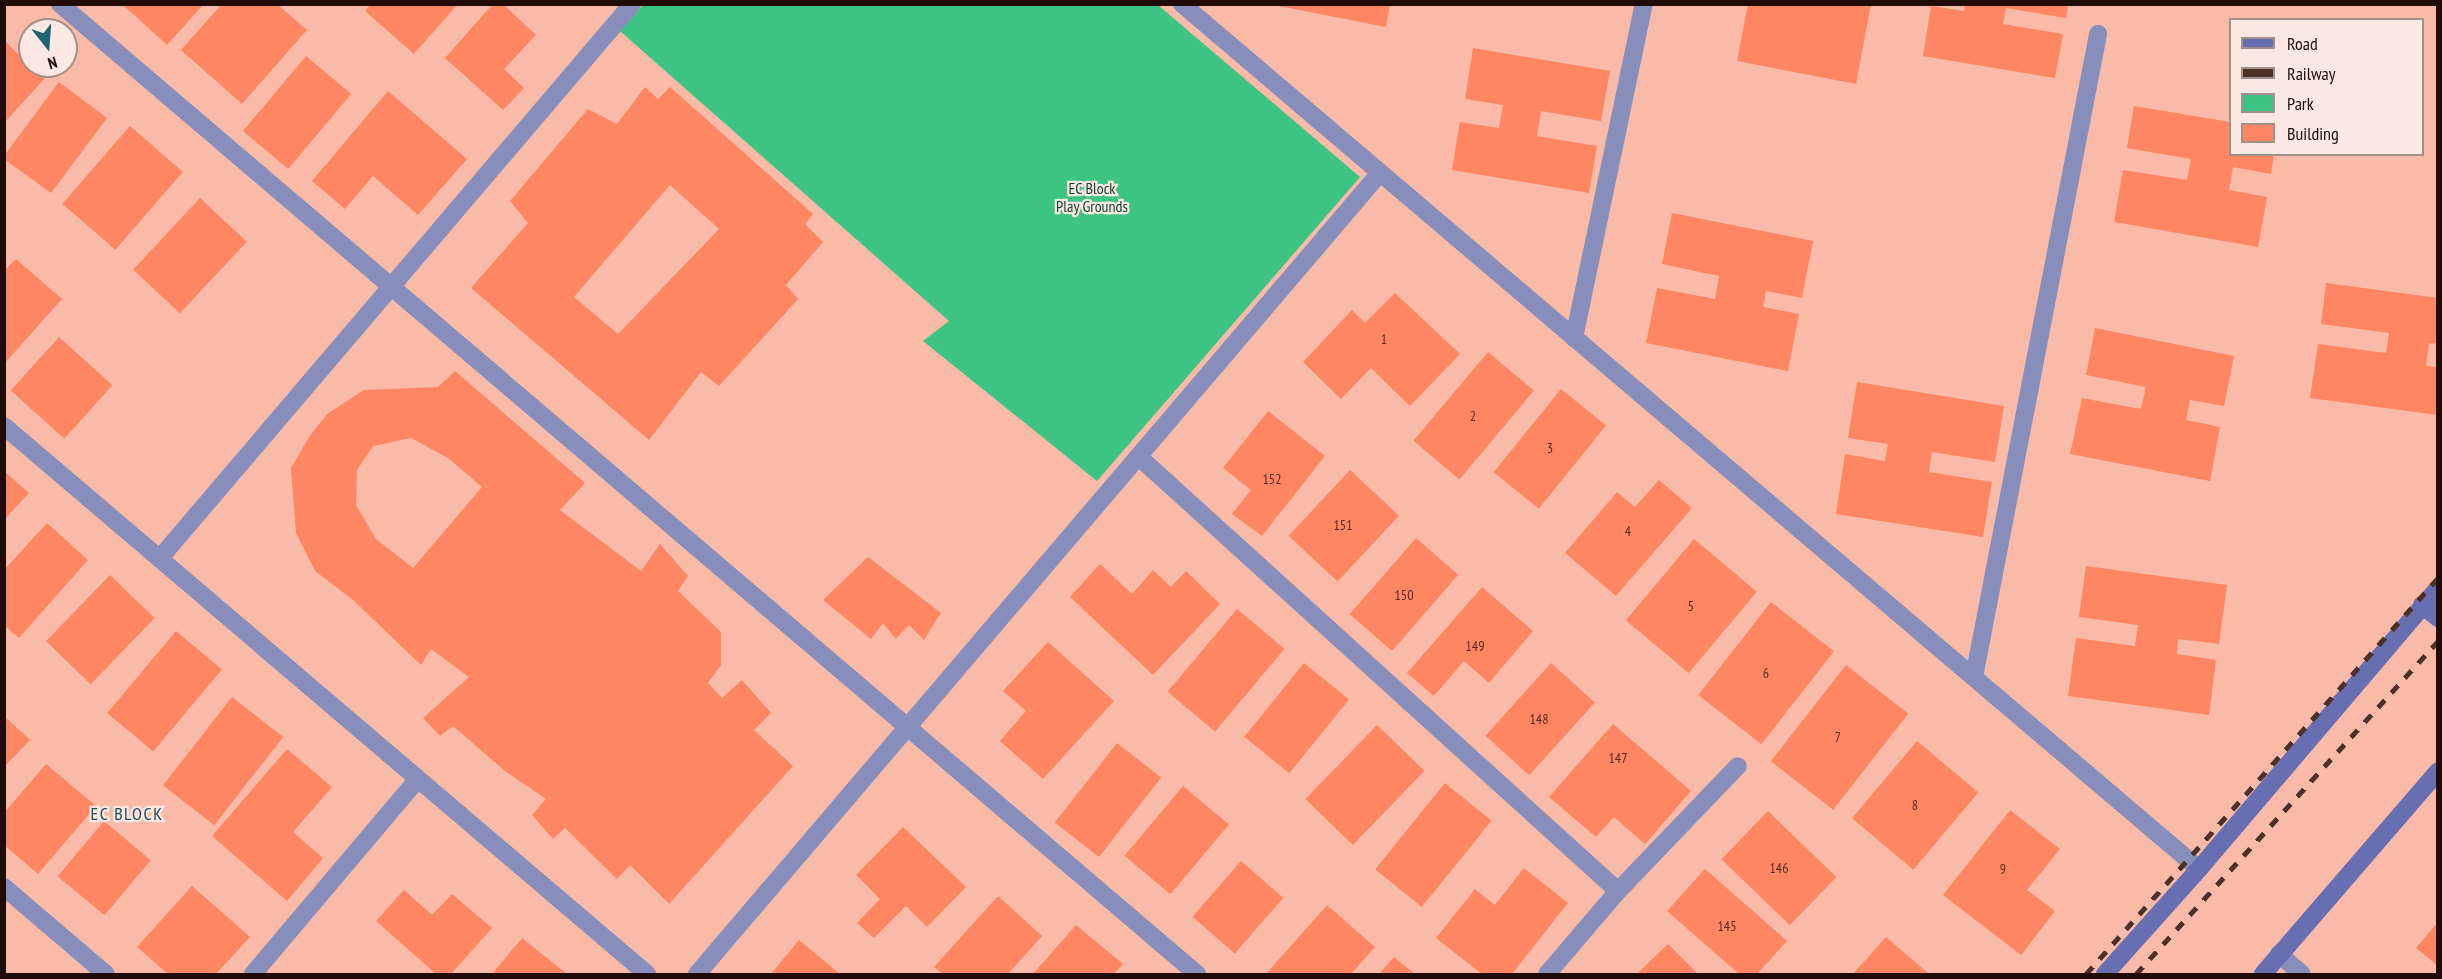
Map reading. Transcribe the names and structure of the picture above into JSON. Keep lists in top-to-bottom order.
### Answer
{
  "districts": ["EC BLOCK"],
  "parks": ["EC Block Play Grounds"],
  "house_numbers": [
    "1",
    "2",
    "3",
    "152",
    "151",
    "4",
    "150",
    "5",
    "149",
    "6",
    "148",
    "7",
    "147",
    "8",
    "146",
    "9",
    "145"
  ],
  "legend": [
    "Road",
    "Railway",
    "Park",
    "Building"
  ],
  "north": "bottom"
}
